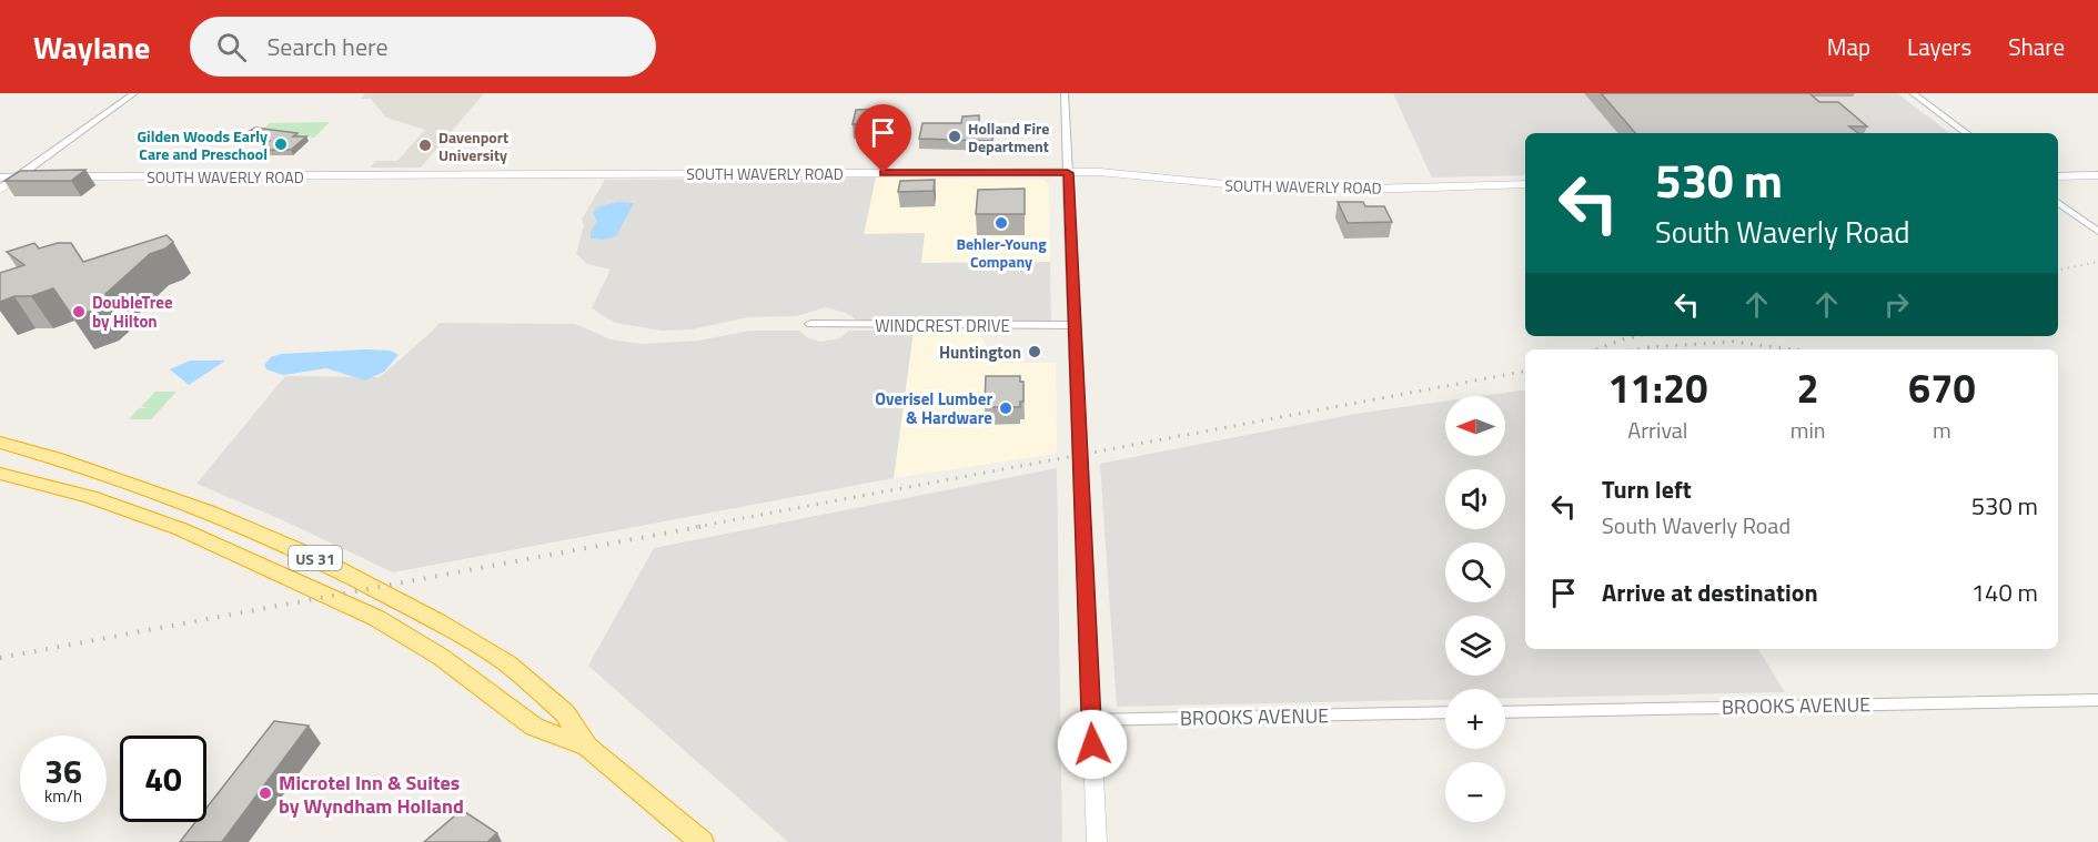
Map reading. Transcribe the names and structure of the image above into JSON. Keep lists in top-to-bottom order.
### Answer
{
  "streets": {
    "highway": ["US 31"],
    "main road": ["SOUTH WAVERLY ROAD"],
    "street": ["WINDCREST DRIVE", "BROOKS AVENUE"]
  },
  "places": [
    "Holland Fire Department",
    "Gilden Woods Early Care and Preschool",
    "Davenport University",
    "Behler-Young Company",
    "DoubleTree by Hilton",
    "Huntington",
    "Overisel Lumber & Hardware",
    "Microtel Inn & Suites by Wyndham Holland"
  ],
  "north": "left",
  "page": {
    "header": "Waylane",
    "search": "Search here",
    "nav": ["Map", "Layers", "Share"],
    "turn": ["530 m", "South Waverly Road"],
    "eta": [
      "11:20",
      "Arrival",
      "2",
      "min",
      "670",
      "m"
    ],
    "map_buttons": ["+", "−"],
    "list": [
      {
        "name": "Turn left",
        "note": "South Waverly Road",
        "value": "530 m"
      },
      {
        "name": "Arrive at destination",
        "value": "140 m"
      }
    ],
    "speed": "36 km/h",
    "limit": "40"
  }
}
